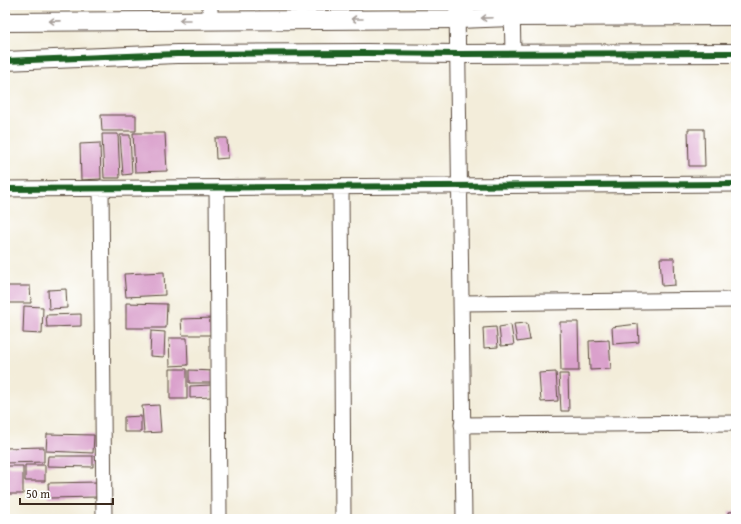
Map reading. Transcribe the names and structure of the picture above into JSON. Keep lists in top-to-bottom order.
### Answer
{
  "scale_bar": "50 m"
}
